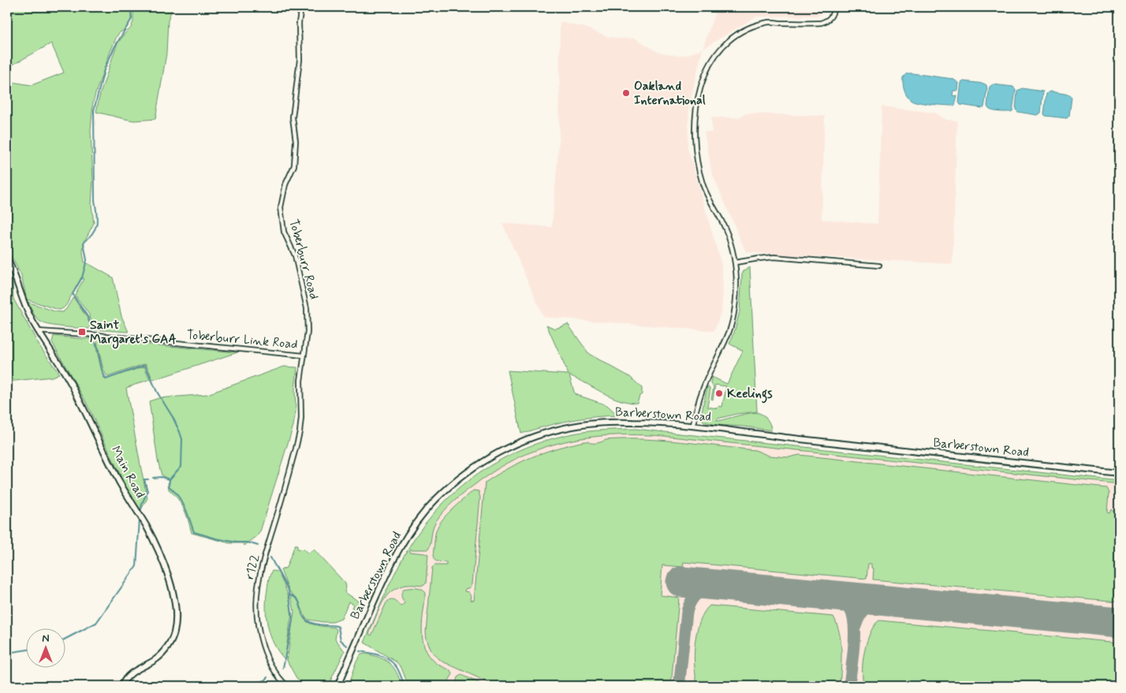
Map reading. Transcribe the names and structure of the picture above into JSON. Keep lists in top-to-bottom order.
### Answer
{
  "streets": {
    "main road": ["Barberstown Road", "Main Road"],
    "street": ["Toberburr Road", "Toberburr Link Road", "r122"]
  },
  "crossings": [
    ["Toberburr Road", "Toberburr Link Road"],
    ["Toberburr Road", "r122"],
    ["Toberburr Link Road", "Main Road"]
  ],
  "places": {
    "other": ["Oakland International", "Keelings"],
    "transit": ["Saint Margaret's GAA"]
  },
  "north": "top"
}
